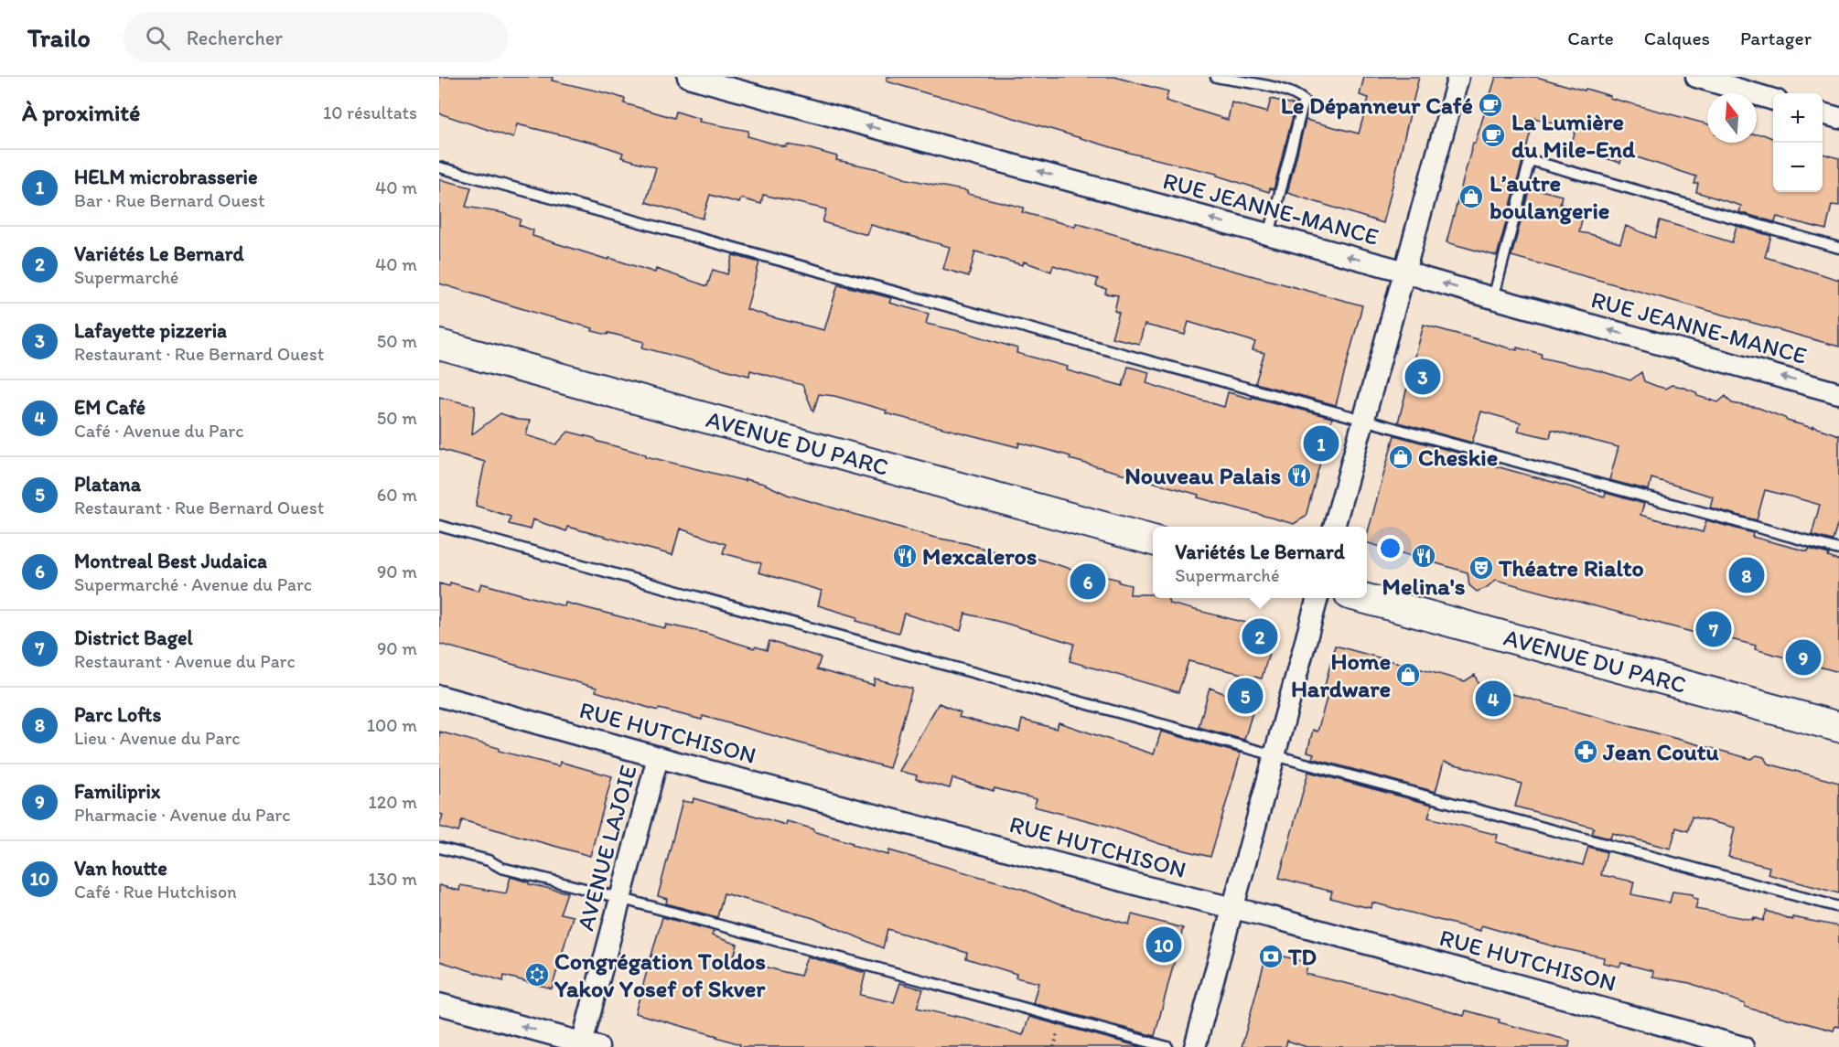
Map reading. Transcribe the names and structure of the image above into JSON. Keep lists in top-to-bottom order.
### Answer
{
  "streets": {
    "main road": ["AVENUE DU PARC"],
    "street": ["RUE JEANNE-MANCE", "RUE HUTCHISON", "AVENUE LAJOIE"]
  },
  "crossings": [
    ["RUE HUTCHISON", "AVENUE LAJOIE"]
  ],
  "one_way": ["RUE JEANNE-MANCE"],
  "places": {
    "cafe": ["Le Dépanneur Café", "La Lumière du Mile-End"],
    "shop": ["L’autre boulangerie", "Cheskie", "Home Hardware"],
    "restaurant": ["Nouveau Palais", "Mexcaleros", "Melina's"],
    "theatre": ["Théatre Rialto"],
    "pharmacy": ["Jean Coutu"],
    "bank": ["TD"],
    "synagogue": ["Congrégation Toldos Yakov Yosef of Skver"]
  },
  "north": "top",
  "page": {
    "header": "Trailo",
    "search": "Rechercher",
    "nav": ["Carte", "Calques", "Partager"],
    "heading": ["À proximité", "10 résultats"],
    "map_buttons": ["+", "−"],
    "list": [
      {
        "mark": "1",
        "name": "HELM microbrasserie",
        "note": "Bar · Rue Bernard Ouest",
        "value": "40 m"
      },
      {
        "mark": "2",
        "name": "Variétés Le Bernard",
        "note": "Supermarché",
        "value": "40 m"
      },
      {
        "mark": "3",
        "name": "Lafayette pizzeria",
        "note": "Restaurant · Rue Bernard Ouest",
        "value": "50 m"
      },
      {
        "mark": "4",
        "name": "EM Café",
        "note": "Café · Avenue du Parc",
        "value": "50 m"
      },
      {
        "mark": "5",
        "name": "Platana",
        "note": "Restaurant · Rue Bernard Ouest",
        "value": "60 m"
      },
      {
        "mark": "6",
        "name": "Montreal Best Judaica",
        "note": "Supermarché · Avenue du Parc",
        "value": "90 m"
      },
      {
        "mark": "7",
        "name": "District Bagel",
        "note": "Restaurant · Avenue du Parc",
        "value": "90 m"
      },
      {
        "mark": "8",
        "name": "Parc Lofts",
        "note": "Lieu · Avenue du Parc",
        "value": "100 m"
      },
      {
        "mark": "9",
        "name": "Familiprix",
        "note": "Pharmacie · Avenue du Parc",
        "value": "120 m"
      },
      {
        "mark": "10",
        "name": "Van houtte",
        "note": "Café · Rue Hutchison",
        "value": "130 m"
      }
    ],
    "pins": [
      "3",
      "1",
      "8",
      "6",
      "7",
      "2",
      "9",
      "5",
      "4",
      "10"
    ],
    "popup": ["Variétés Le Bernard", "Supermarché"]
  }
}
